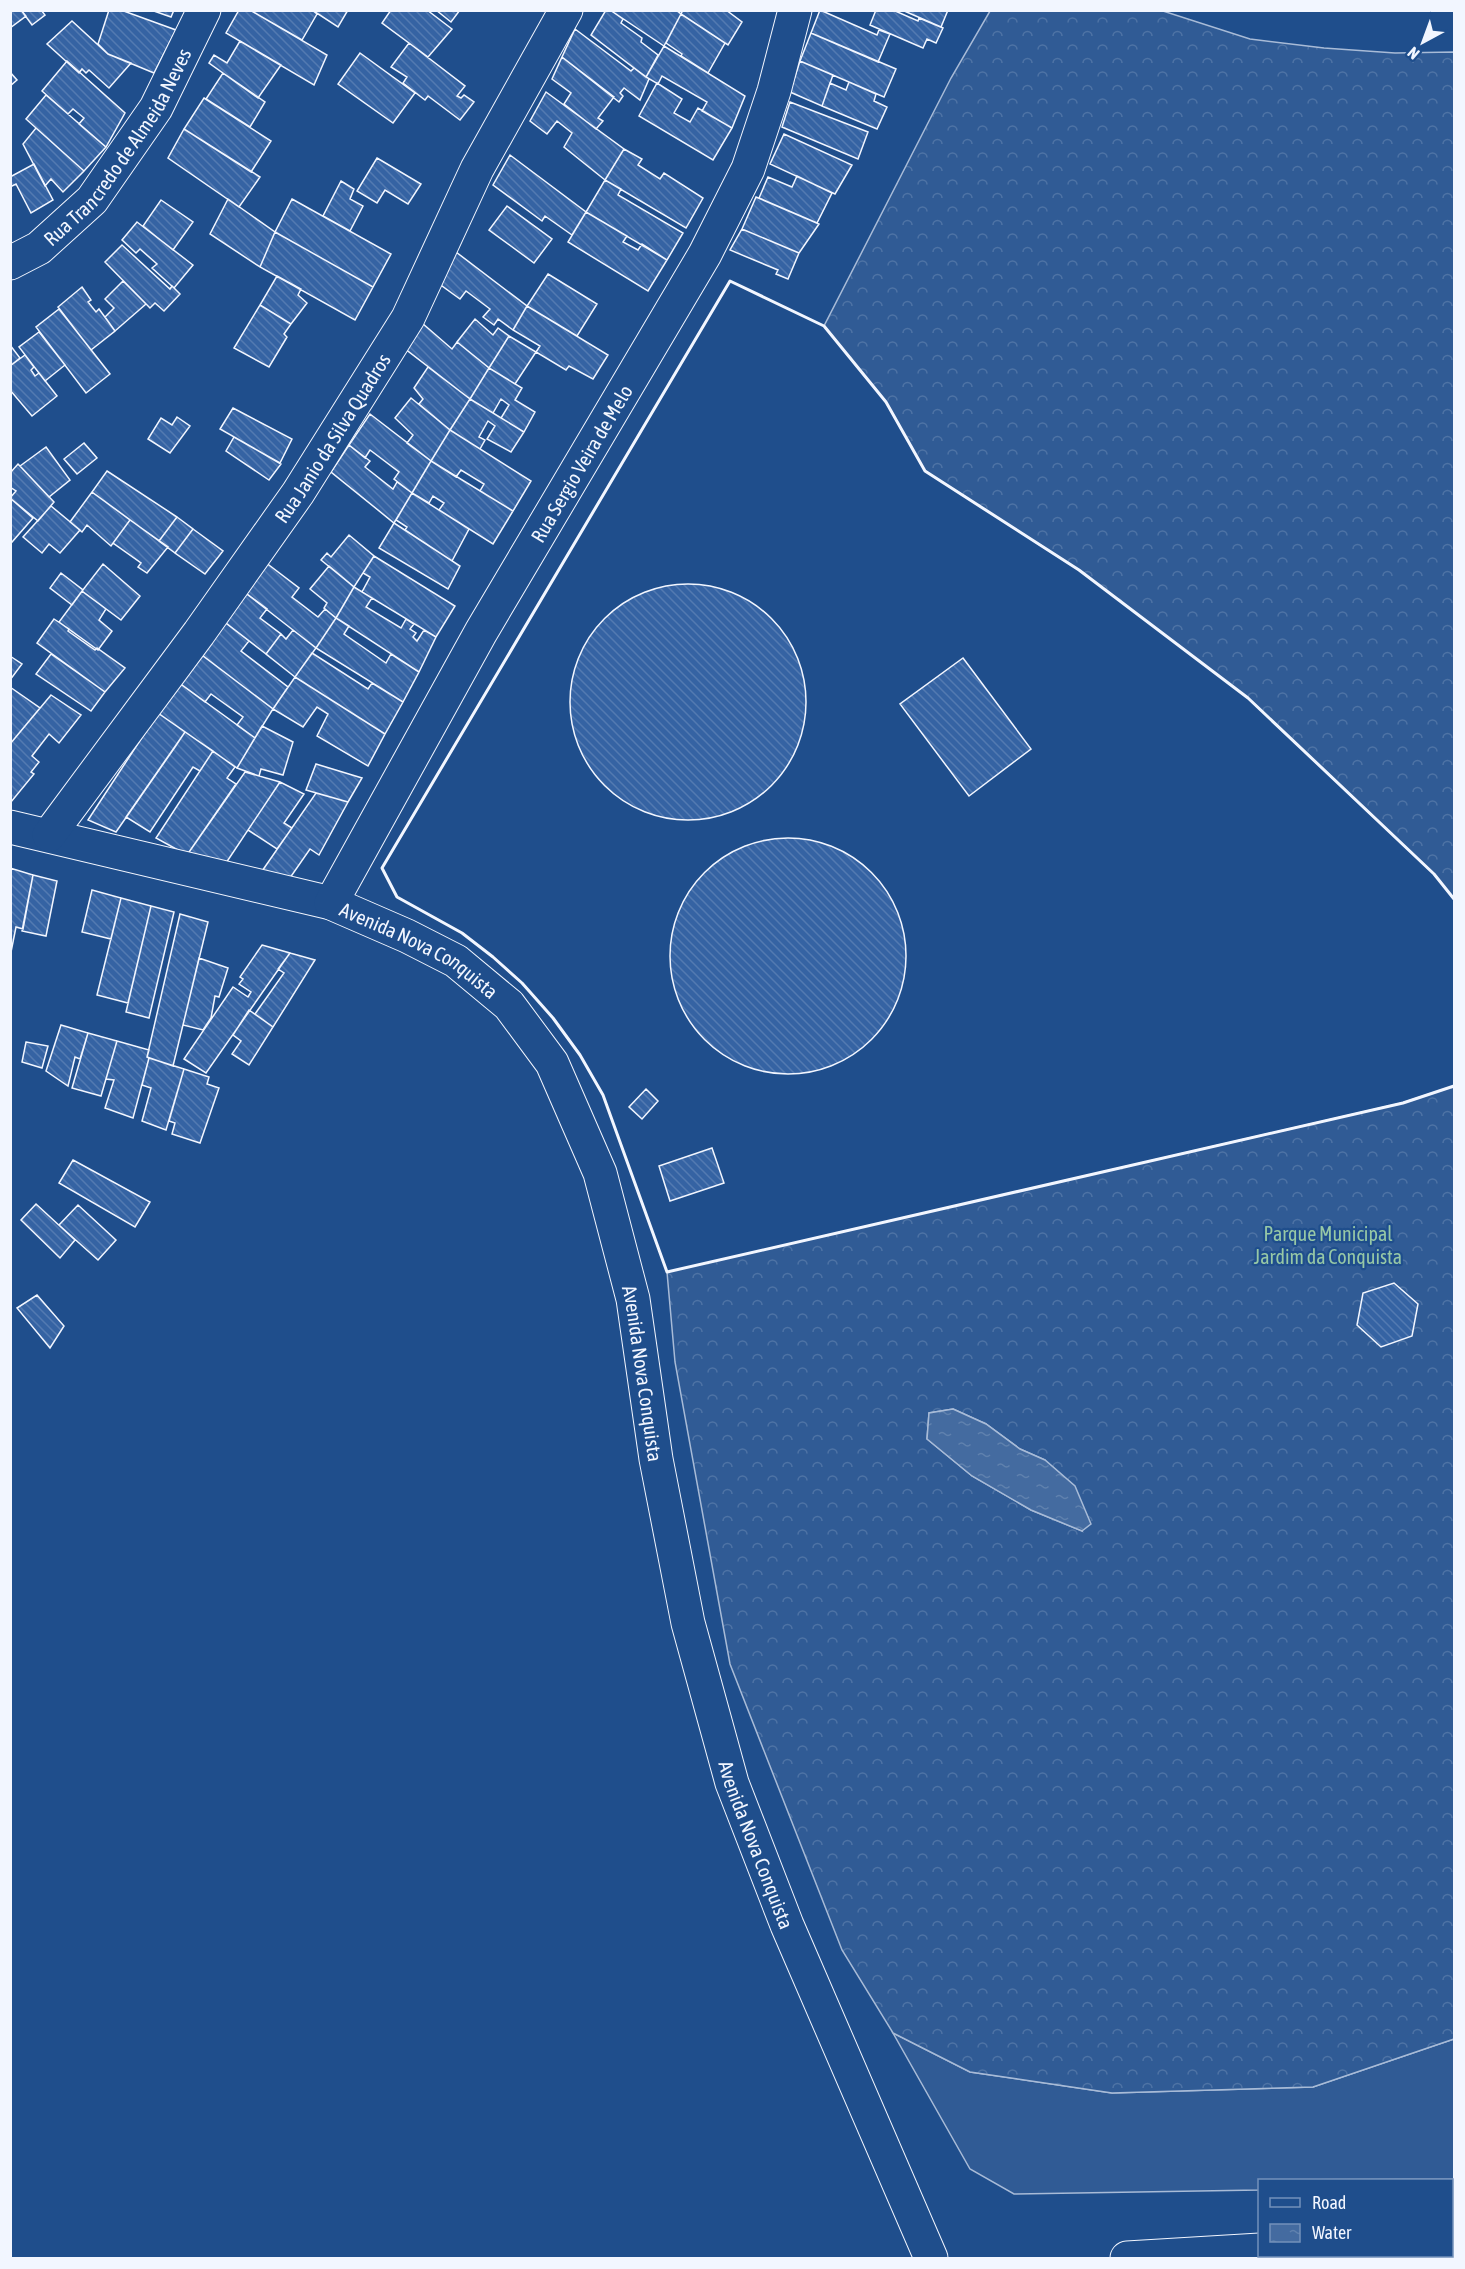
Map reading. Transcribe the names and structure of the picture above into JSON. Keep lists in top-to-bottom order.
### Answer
{
  "streets": {
    "main road": [
      "Rua Trancredo de Almeida Neves",
      "Rua Janio da Silva Quadros",
      "Rua Sergio Veira de Melo",
      "Avenida Nova Conquista"
    ]
  },
  "crossings": [
    ["Rua Janio da Silva Quadros", "Avenida Nova Conquista"],
    ["Rua Sergio Veira de Melo", "Avenida Nova Conquista"]
  ],
  "parks": ["Parque Municipal Jardim da Conquista"],
  "legend": ["Road", "Water"],
  "north": "bottom left"
}
